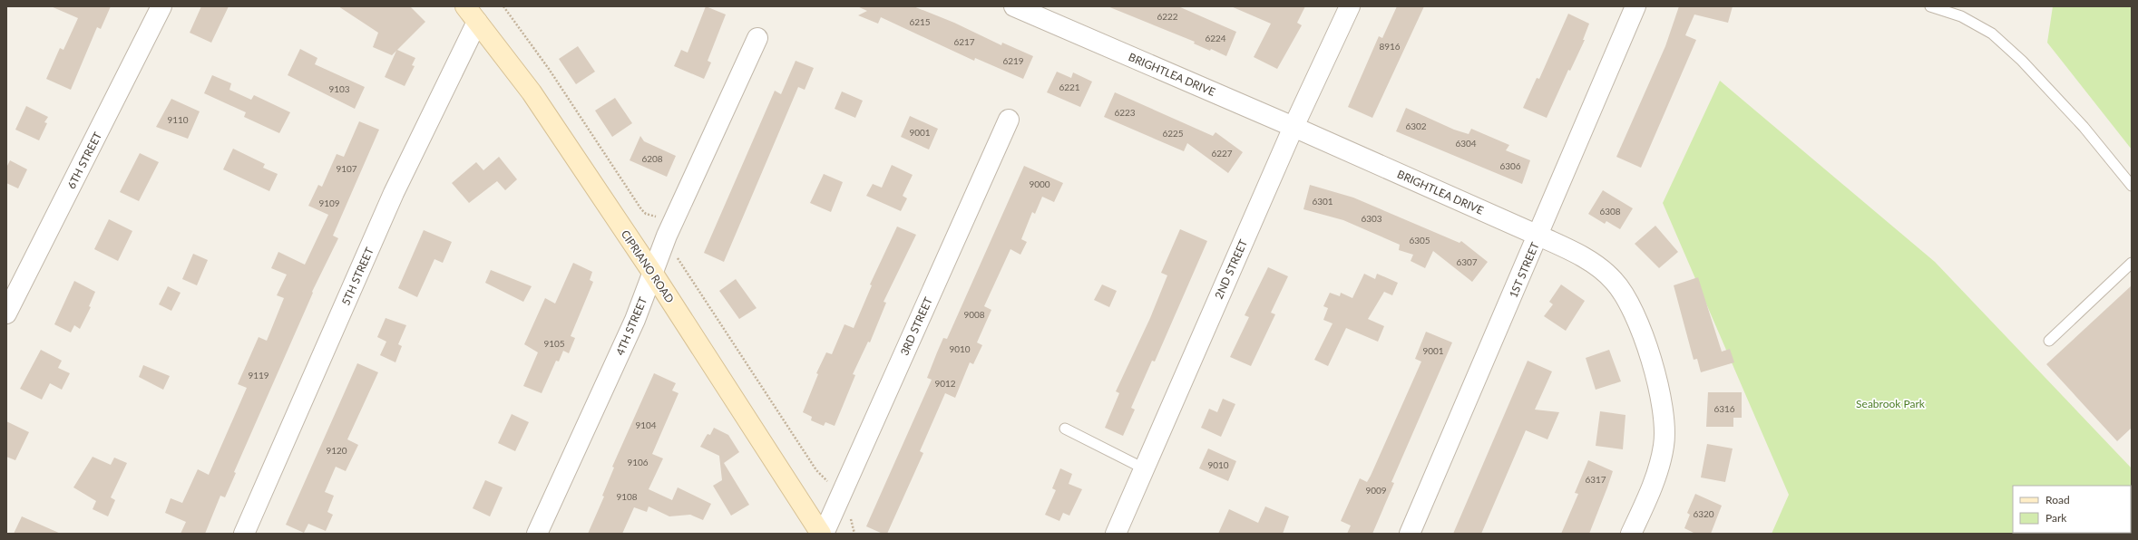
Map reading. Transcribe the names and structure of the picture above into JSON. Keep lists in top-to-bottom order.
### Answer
{
  "streets": {
    "street": [
      "BRIGHTLEA DRIVE",
      "6TH STREET",
      "CIPRIANO ROAD",
      "2ND STREET",
      "1ST STREET",
      "5TH STREET",
      "4TH STREET",
      "3RD STREET"
    ]
  },
  "crossings": [
    ["BRIGHTLEA DRIVE", "2ND STREET"],
    ["BRIGHTLEA DRIVE", "1ST STREET"],
    ["CIPRIANO ROAD", "5TH STREET"],
    ["CIPRIANO ROAD", "4TH STREET"]
  ],
  "parks": ["Seabrook Park"],
  "house_numbers": [
    "6222",
    "6215",
    "6224",
    "6217",
    "8916",
    "6219",
    "6221",
    "9103",
    "6223",
    "9110",
    "6302",
    "9001",
    "6225",
    "6304",
    "6227",
    "6208",
    "6306",
    "9107",
    "9000",
    "6301",
    "9109",
    "6308",
    "6303",
    "6305",
    "6307",
    "9008",
    "9105",
    "9010",
    "9001",
    "9119",
    "9012",
    "6316",
    "9104",
    "9120",
    "9106",
    "9010",
    "6317",
    "9009",
    "9108",
    "6320"
  ],
  "legend": ["Road", "Park"]
}
